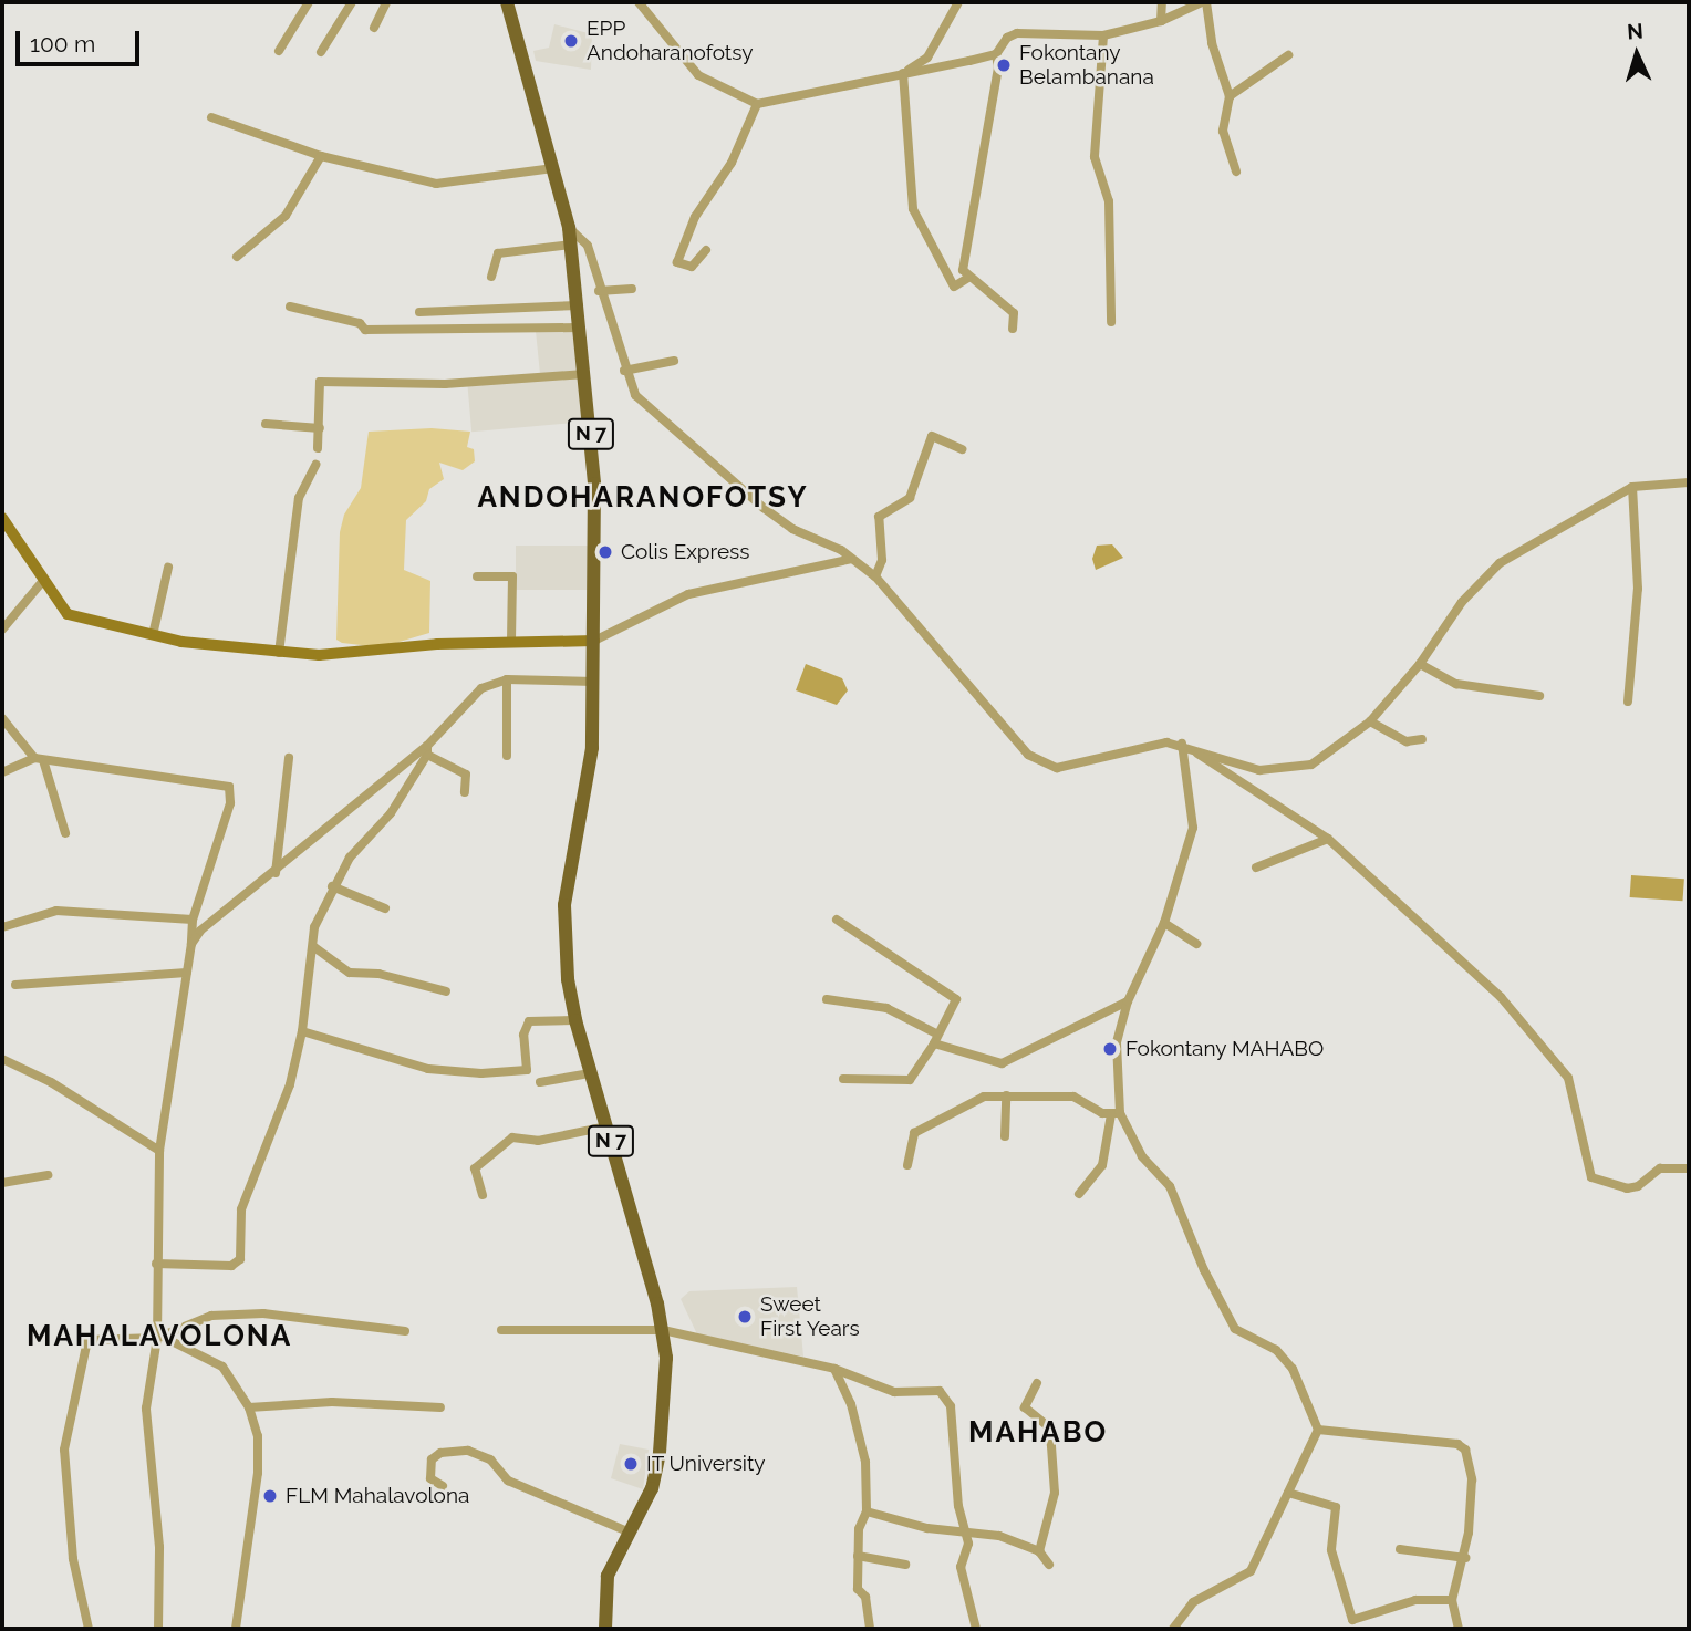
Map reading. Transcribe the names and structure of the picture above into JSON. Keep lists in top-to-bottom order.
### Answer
{
  "streets": {
    "main road": ["N 7"]
  },
  "districts": ["ANDOHARANOFOTSY", "MAHALAVOLONA", "MAHABO"],
  "places": [
    "EPP Andoharanofotsy",
    "Fokontany Belambanana",
    "Colis Express",
    "Fokontany MAHABO",
    "Sweet First Years",
    "IT University",
    "FLM Mahalavolona"
  ],
  "scale_bar": "100 m",
  "north": "top"
}
